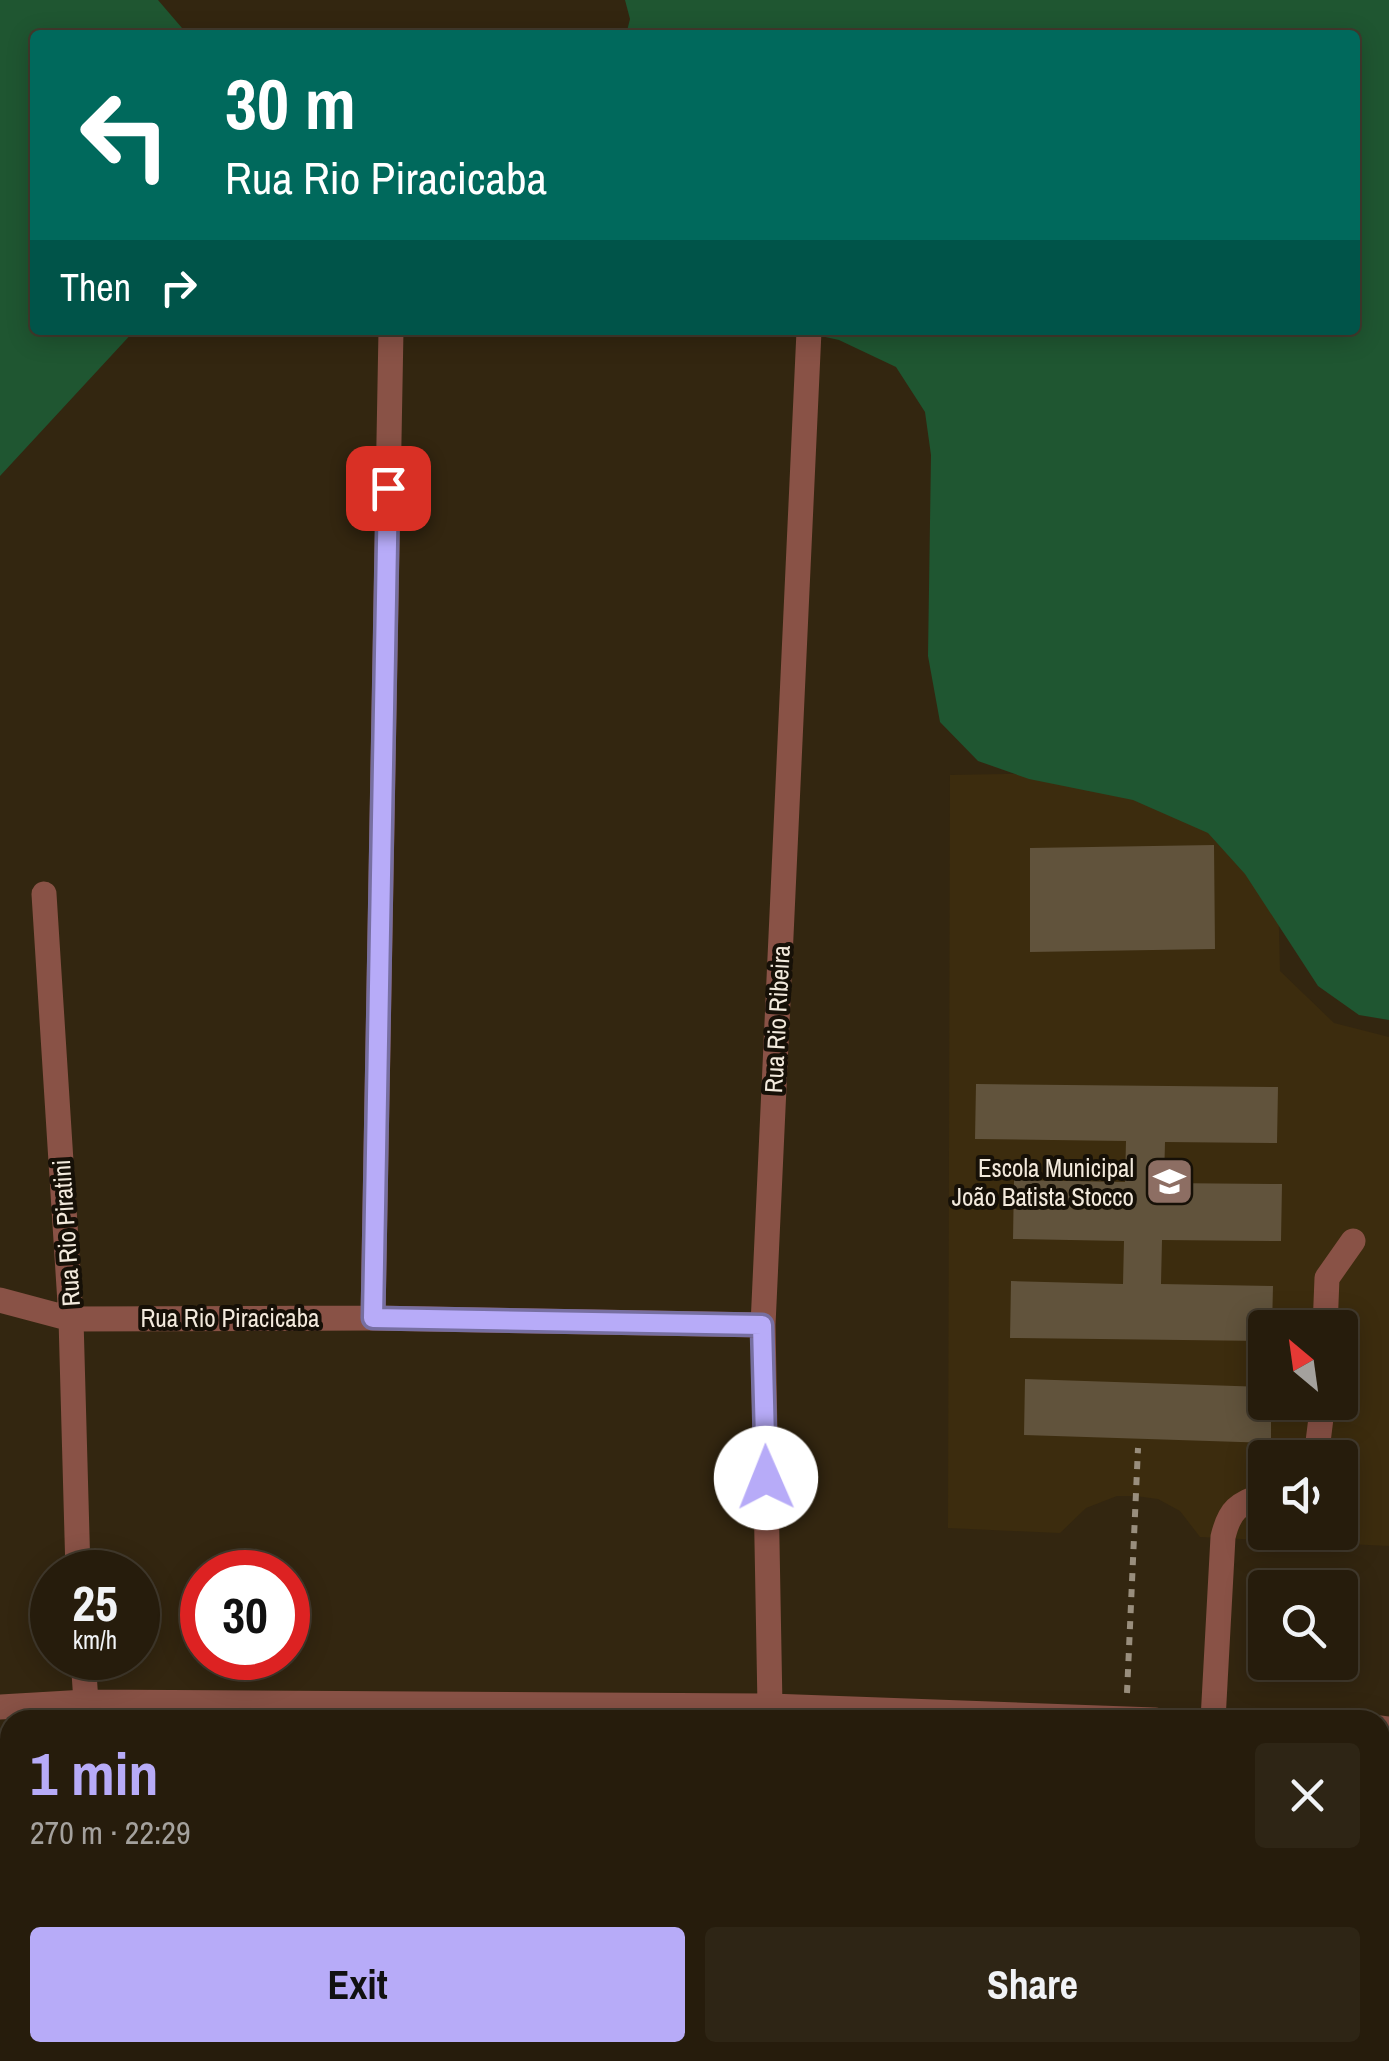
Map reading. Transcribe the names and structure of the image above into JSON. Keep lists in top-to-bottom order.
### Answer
{
  "streets": {
    "street": ["Rua Rio Ribeira", "Rua Rio Piratini", "Rua Rio Piracicaba"]
  },
  "crossings": [
    ["Rua Rio Ribeira", "Rua Rio Piracicaba"],
    ["Rua Rio Piratini", "Rua Rio Piracicaba"]
  ],
  "places": {
    "school or university": ["Escola Municipal João Batista Stocco"]
  },
  "north": "top left",
  "page": {
    "turn": ["30 m", "Rua Rio Piracicaba"],
    "then": "Then",
    "speed": "25 km/h",
    "limit": "30",
    "heading": ["1 min", "270 m · 22:29"],
    "buttons": ["Exit", "Share"]
  }
}
